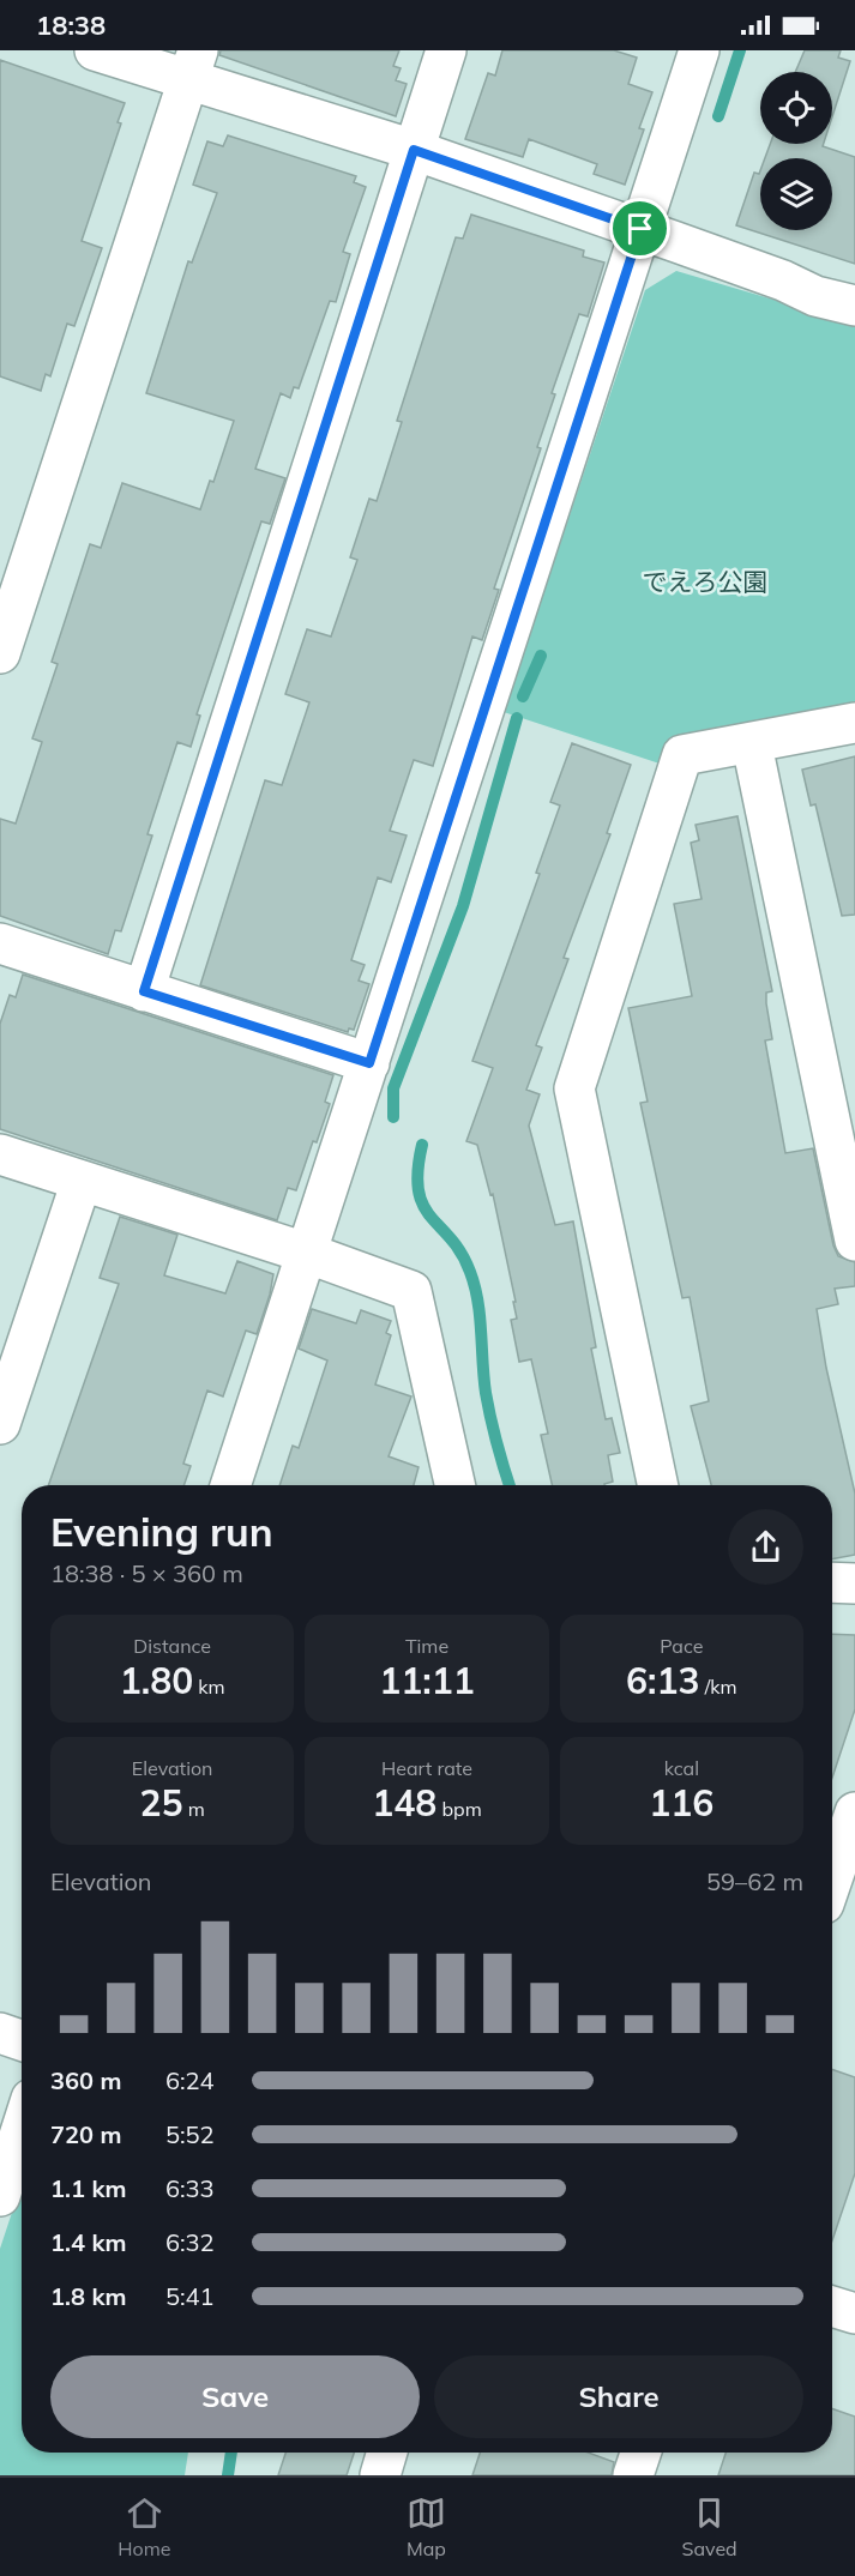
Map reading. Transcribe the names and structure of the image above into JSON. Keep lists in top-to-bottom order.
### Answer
{
  "parks": ["でえろ公園"],
  "page": {
    "status": "18:38",
    "heading": ["Evening run", "18:38 · 5 × 360 m"],
    "stats": [
      ["Distance", "1.80 km"],
      ["Time", "11:11"],
      ["Pace", "6:13 /km"],
      ["Elevation", "25 m"],
      ["Heart rate", "148 bpm"],
      ["kcal", "116"]
    ],
    "chart": ["Elevation", "59–62 m"],
    "list": [
      {
        "name": "360 m",
        "note": "6:24"
      },
      {
        "name": "720 m",
        "note": "5:52"
      },
      {
        "name": "1.1 km",
        "note": "6:33"
      },
      {
        "name": "1.4 km",
        "note": "6:32"
      },
      {
        "name": "1.8 km",
        "note": "5:41"
      }
    ],
    "buttons": ["Save", "Share"],
    "tabs": ["Home", "Map", "Saved"]
  }
}
